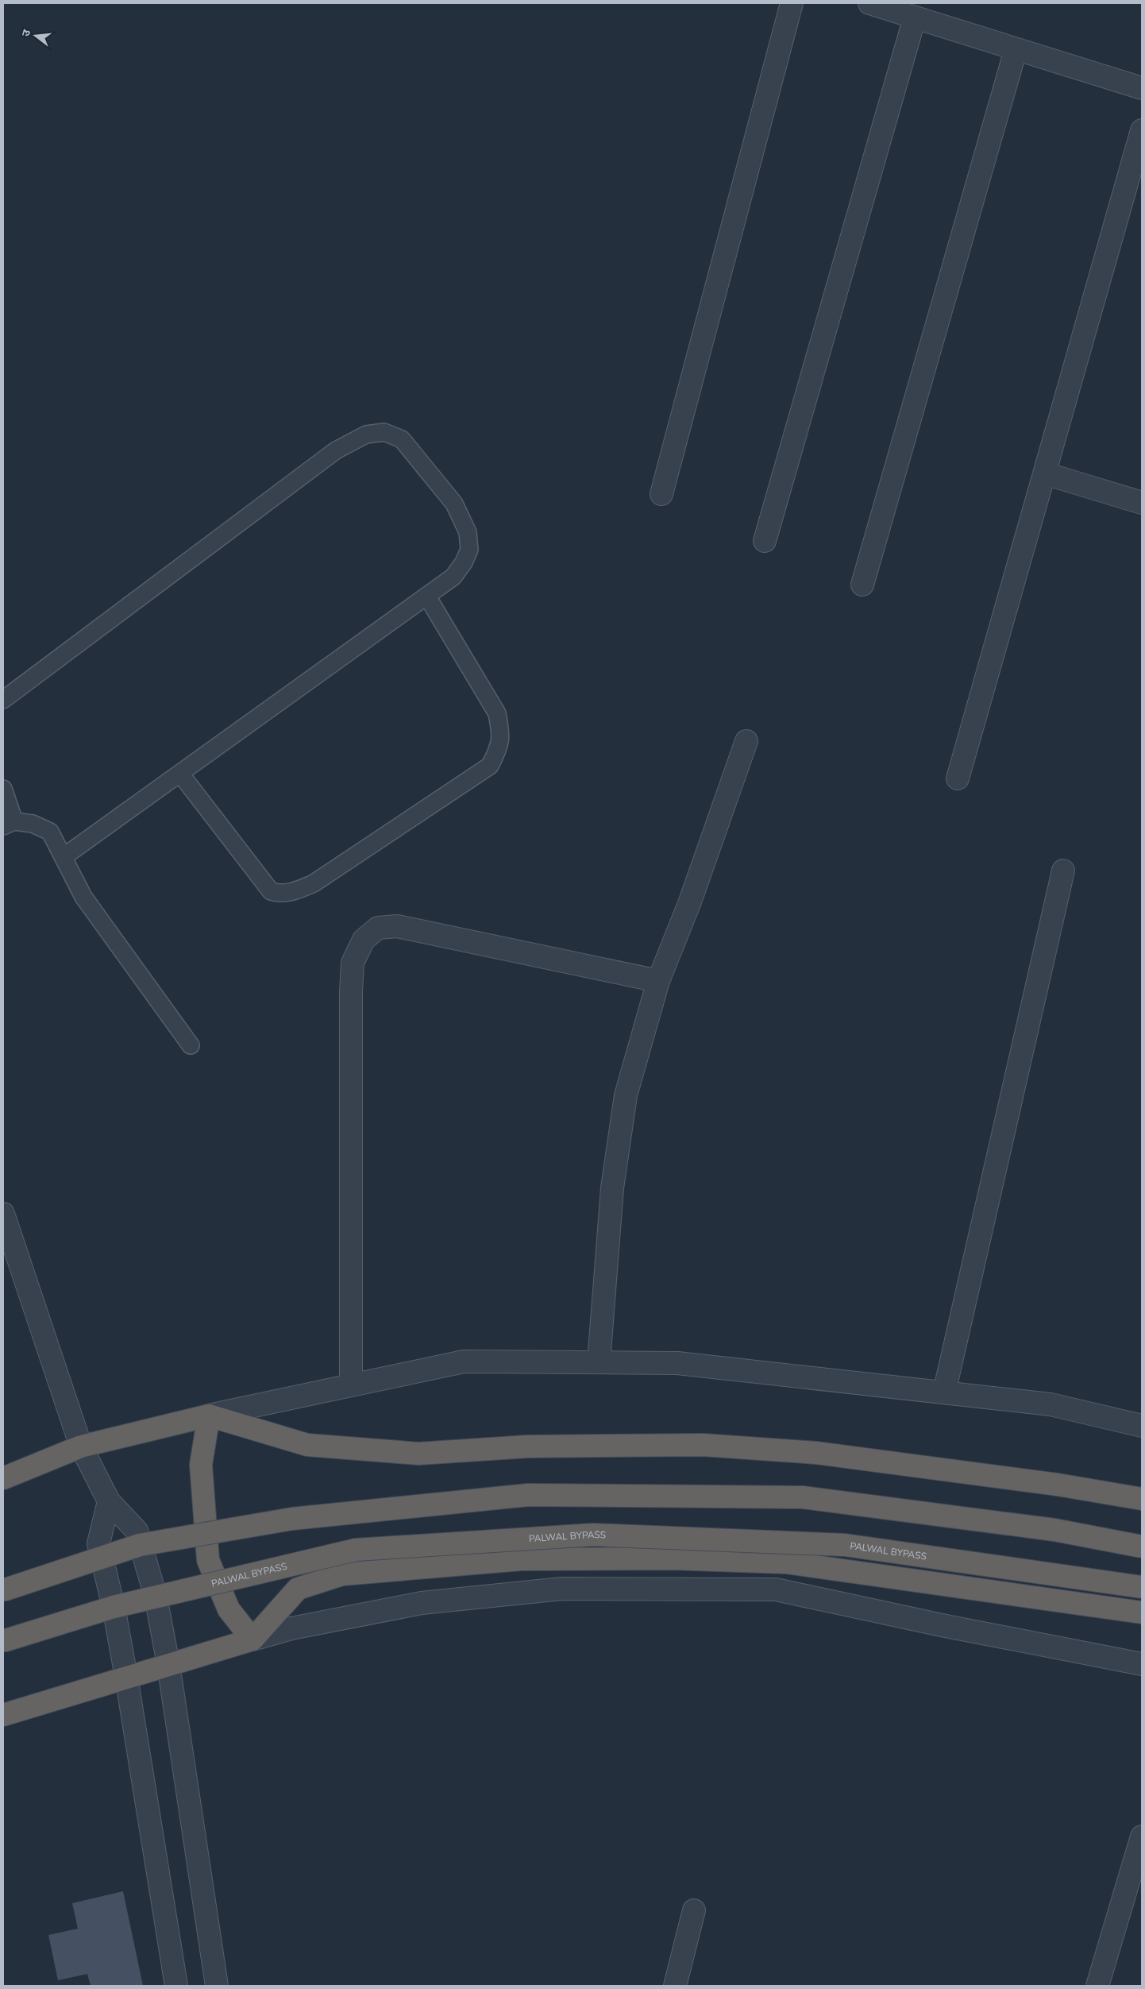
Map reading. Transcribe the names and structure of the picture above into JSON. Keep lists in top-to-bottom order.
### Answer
{
  "streets": {
    "highway": ["PALWAL BYPASS"]
  },
  "north": "left"
}
